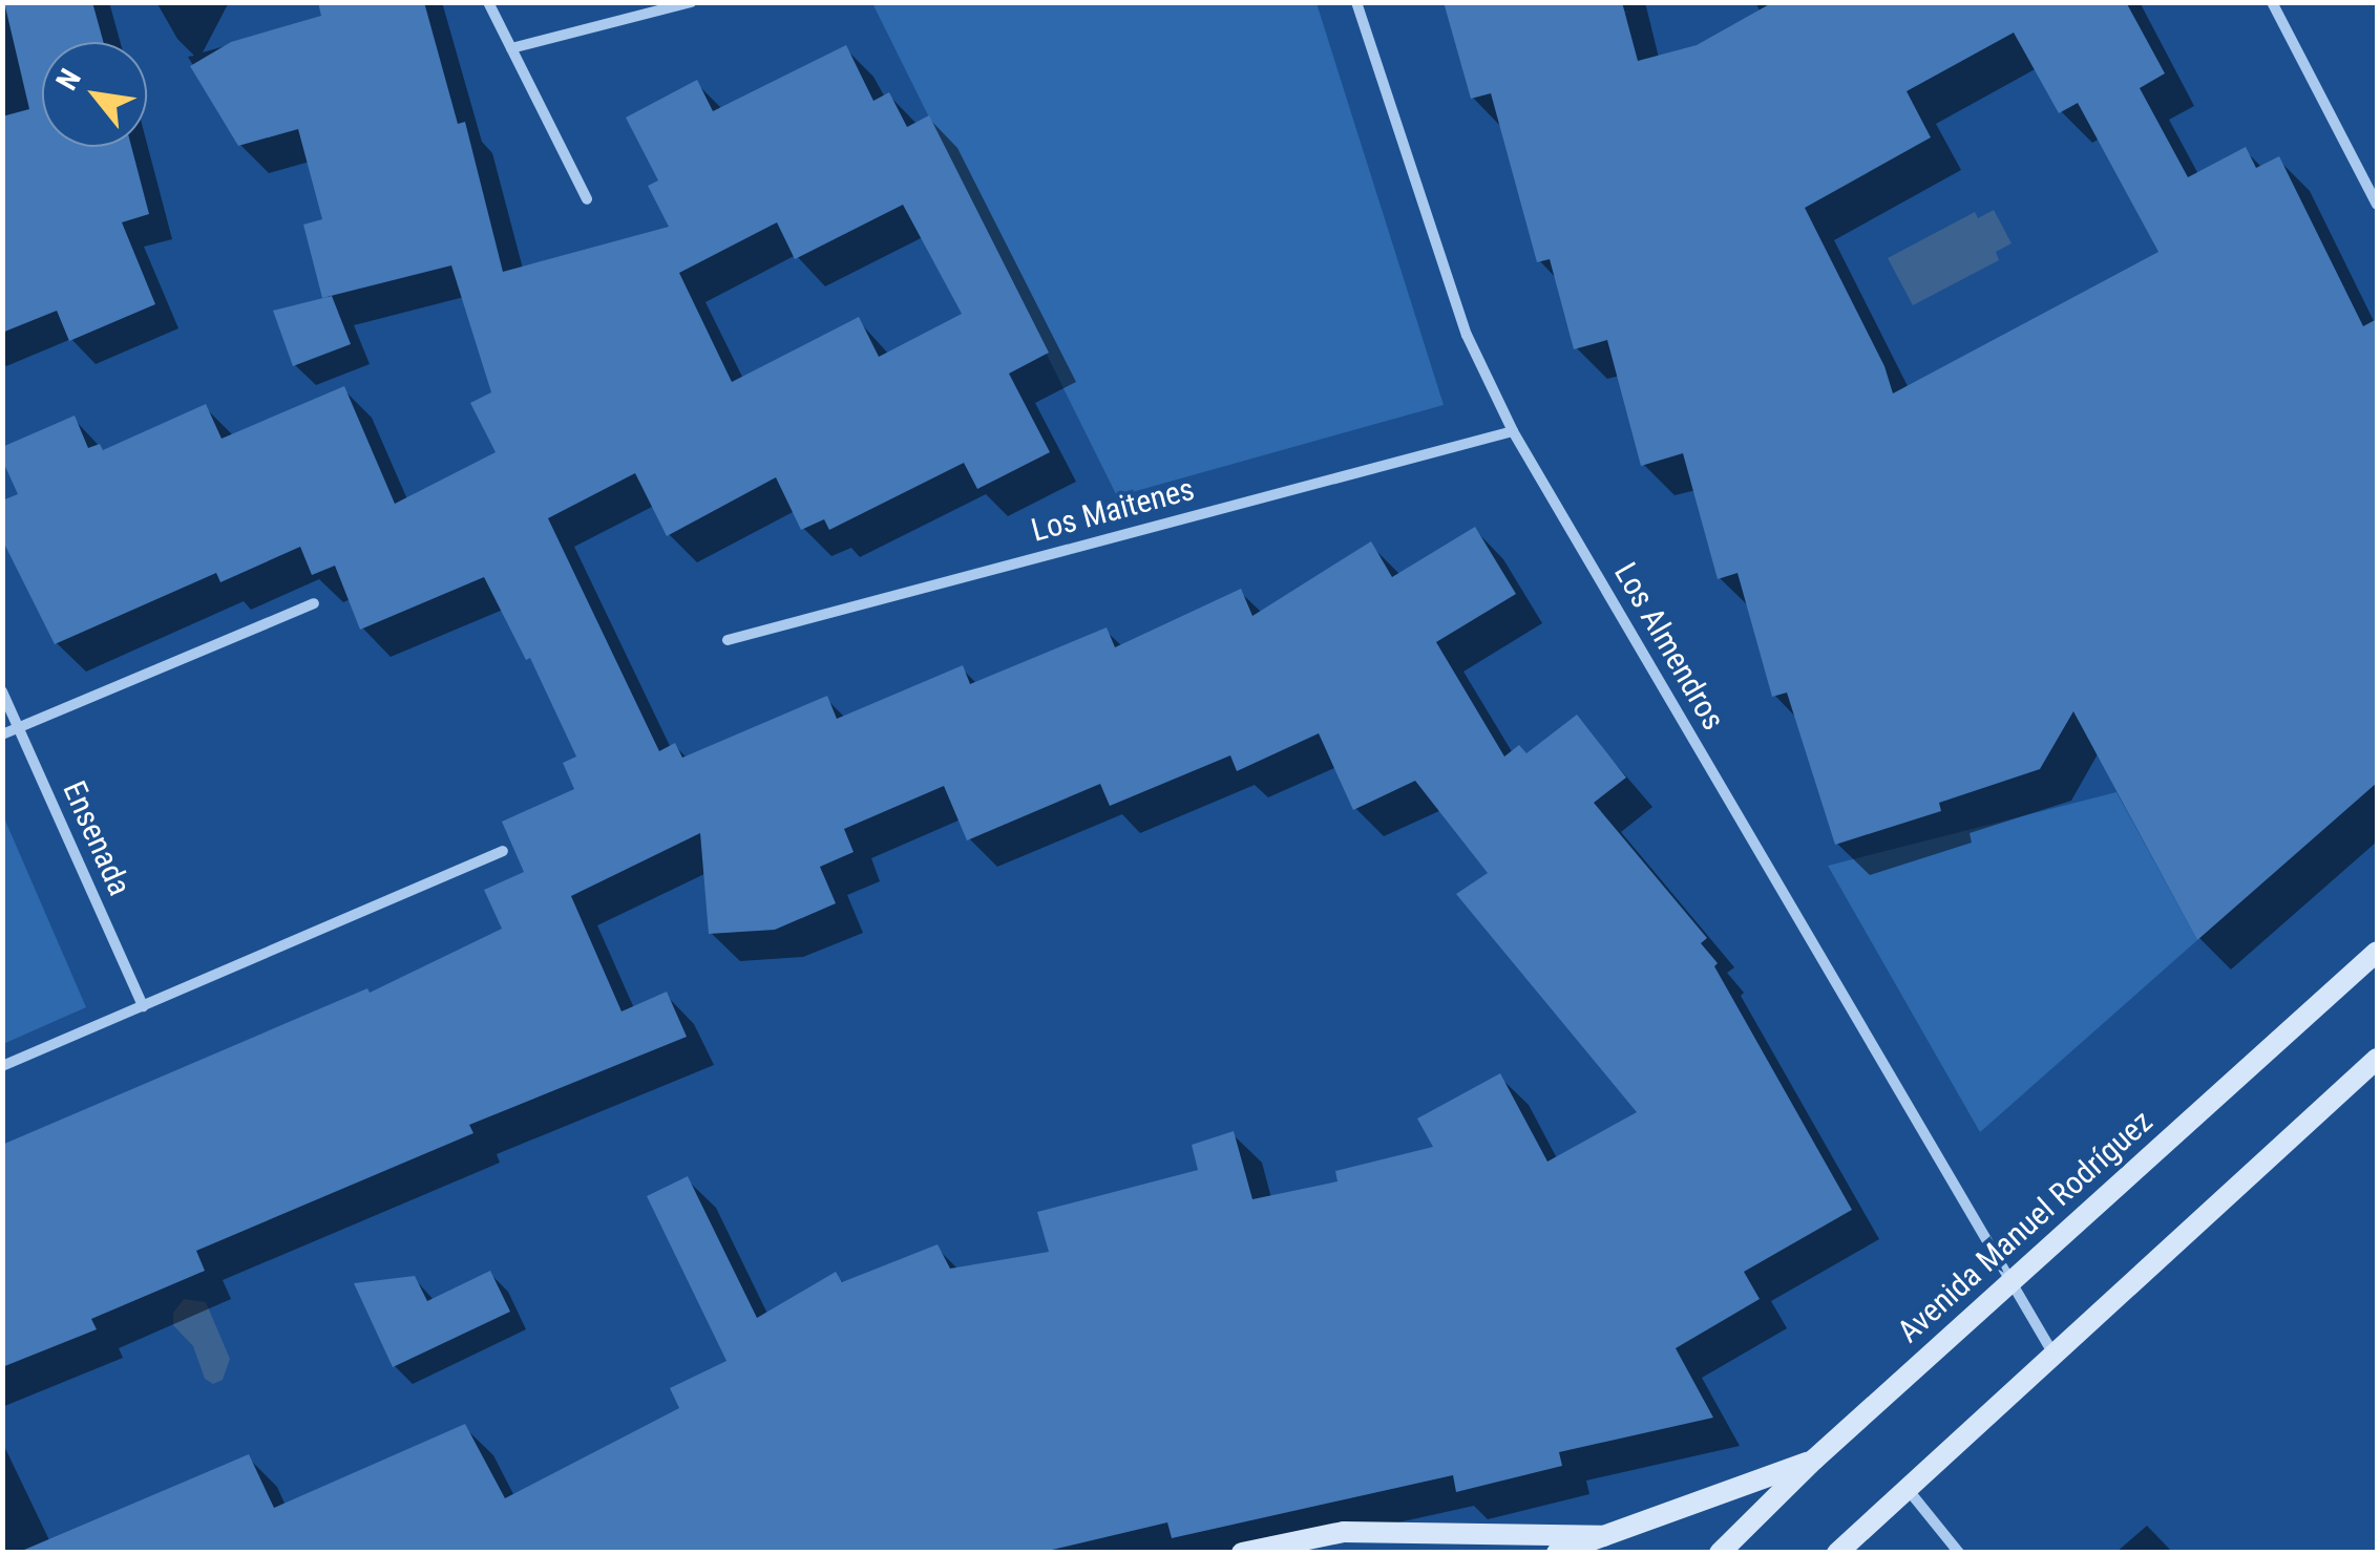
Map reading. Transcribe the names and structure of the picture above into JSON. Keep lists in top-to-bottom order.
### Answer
{
  "streets": {
    "main road": ["Avenida Manuel Rodríguez"],
    "street": ["Los Maitenes", "Los Almendros", "Ensenada"]
  },
  "crossings": [
    ["Los Maitenes", "Los Almendros"],
    ["Los Almendros", "Avenida Manuel Rodríguez"]
  ],
  "north": "top left"
}
